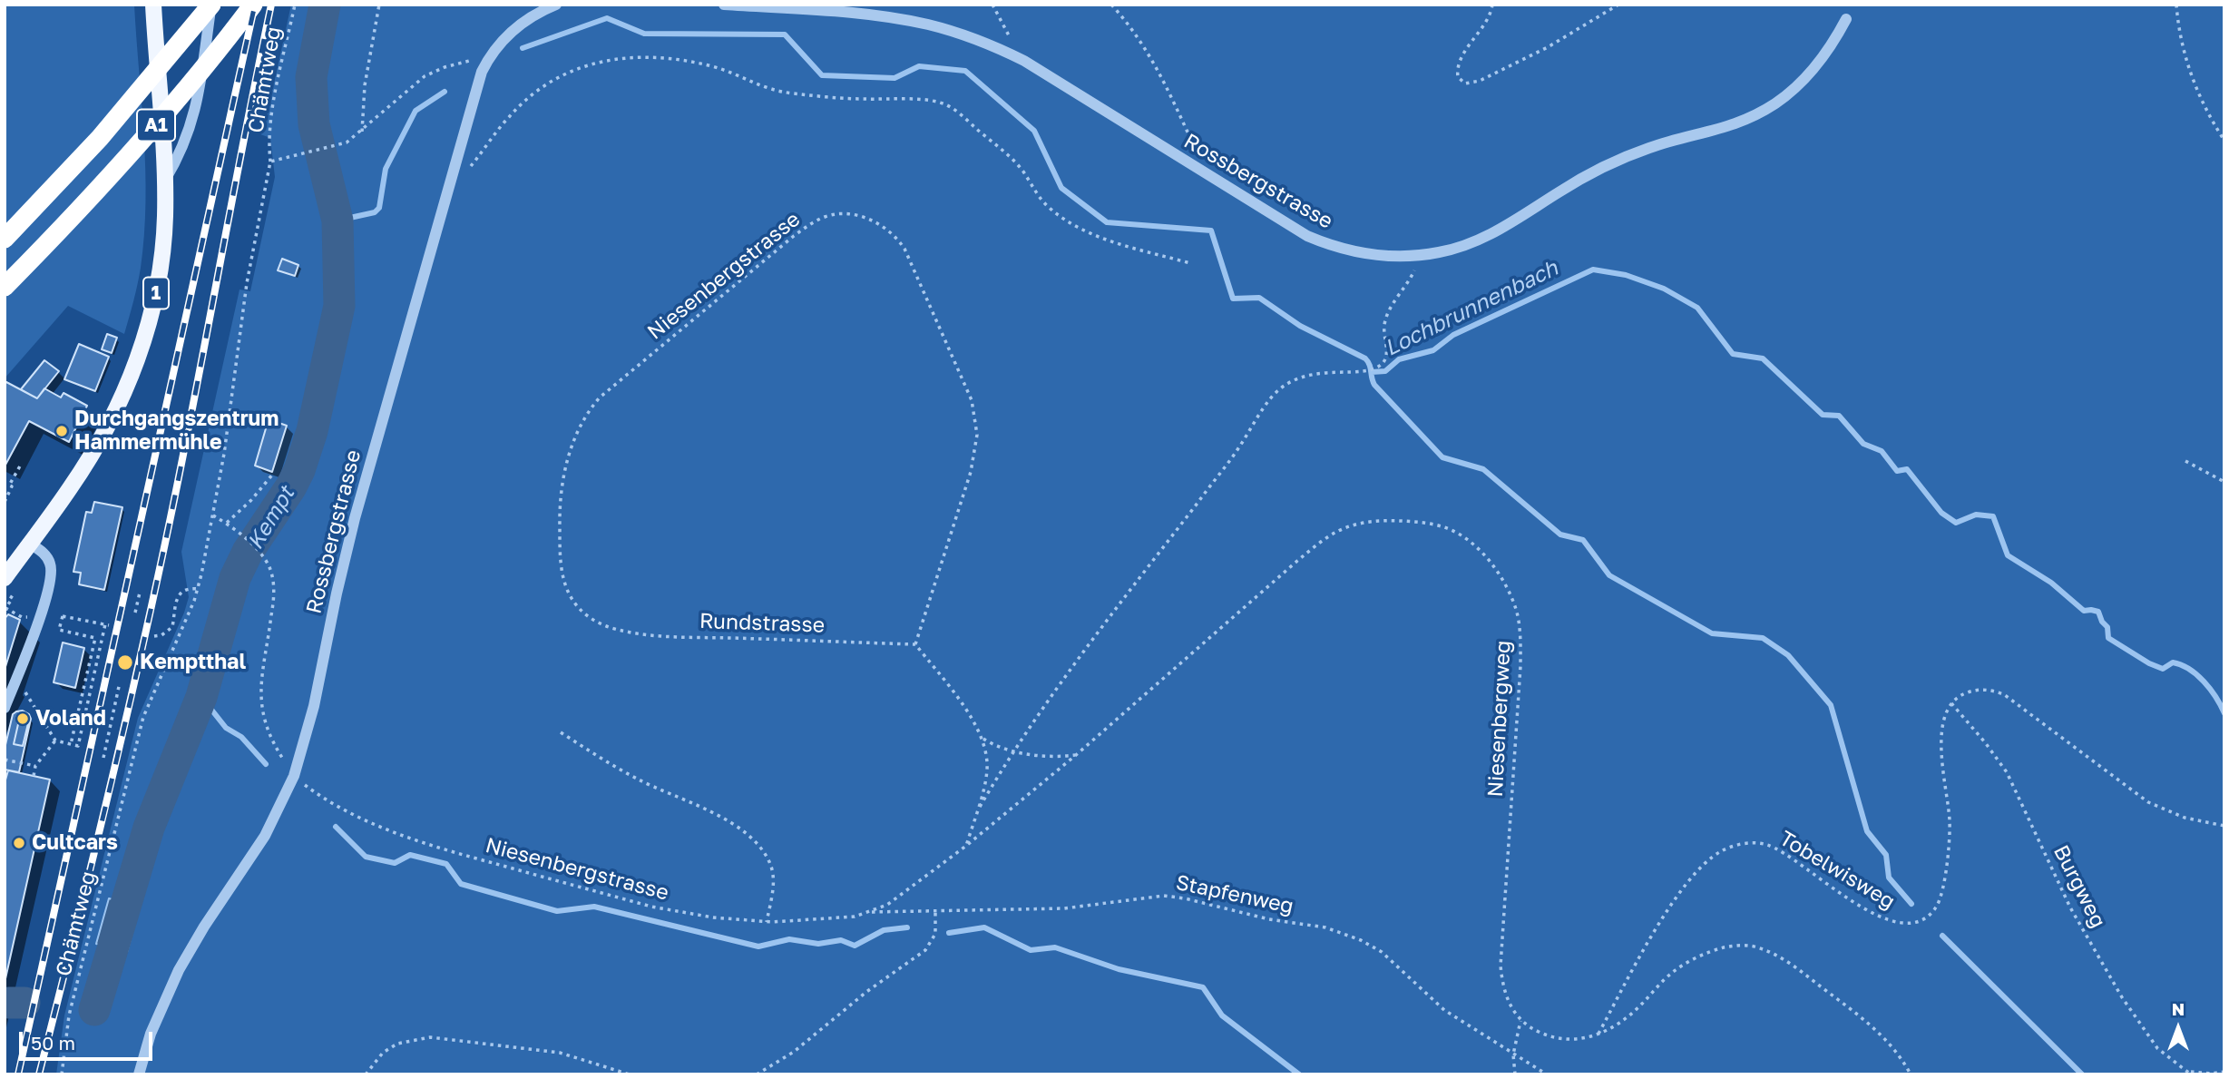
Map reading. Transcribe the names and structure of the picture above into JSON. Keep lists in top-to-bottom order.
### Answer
{
  "streets": {
    "highway": ["A1"],
    "main road": ["1"],
    "street": ["Rossbergstrasse"],
    "path": [
      "Chämtweg",
      "Niesenbergstrasse",
      "Rundstrasse",
      "Niesenbergweg",
      "Tobelwisweg",
      "Burgweg",
      "Stapfenweg"
    ]
  },
  "crossings": [
    ["Rossbergstrasse", "Niesenbergstrasse"],
    ["Niesenbergstrasse", "Rundstrasse"],
    ["Niesenbergstrasse", "Niesenbergweg"],
    ["Niesenbergstrasse", "Stapfenweg"],
    ["Niesenbergweg", "Stapfenweg"],
    ["Tobelwisweg", "Burgweg"]
  ],
  "water": ["Lochbrunnenbach", "Kempt"],
  "places": [
    "Durchgangszentrum Hammermühle",
    "Kemptthal",
    "Voland",
    "Cultcars"
  ],
  "scale_bar": "50 m",
  "north": "top"
}
